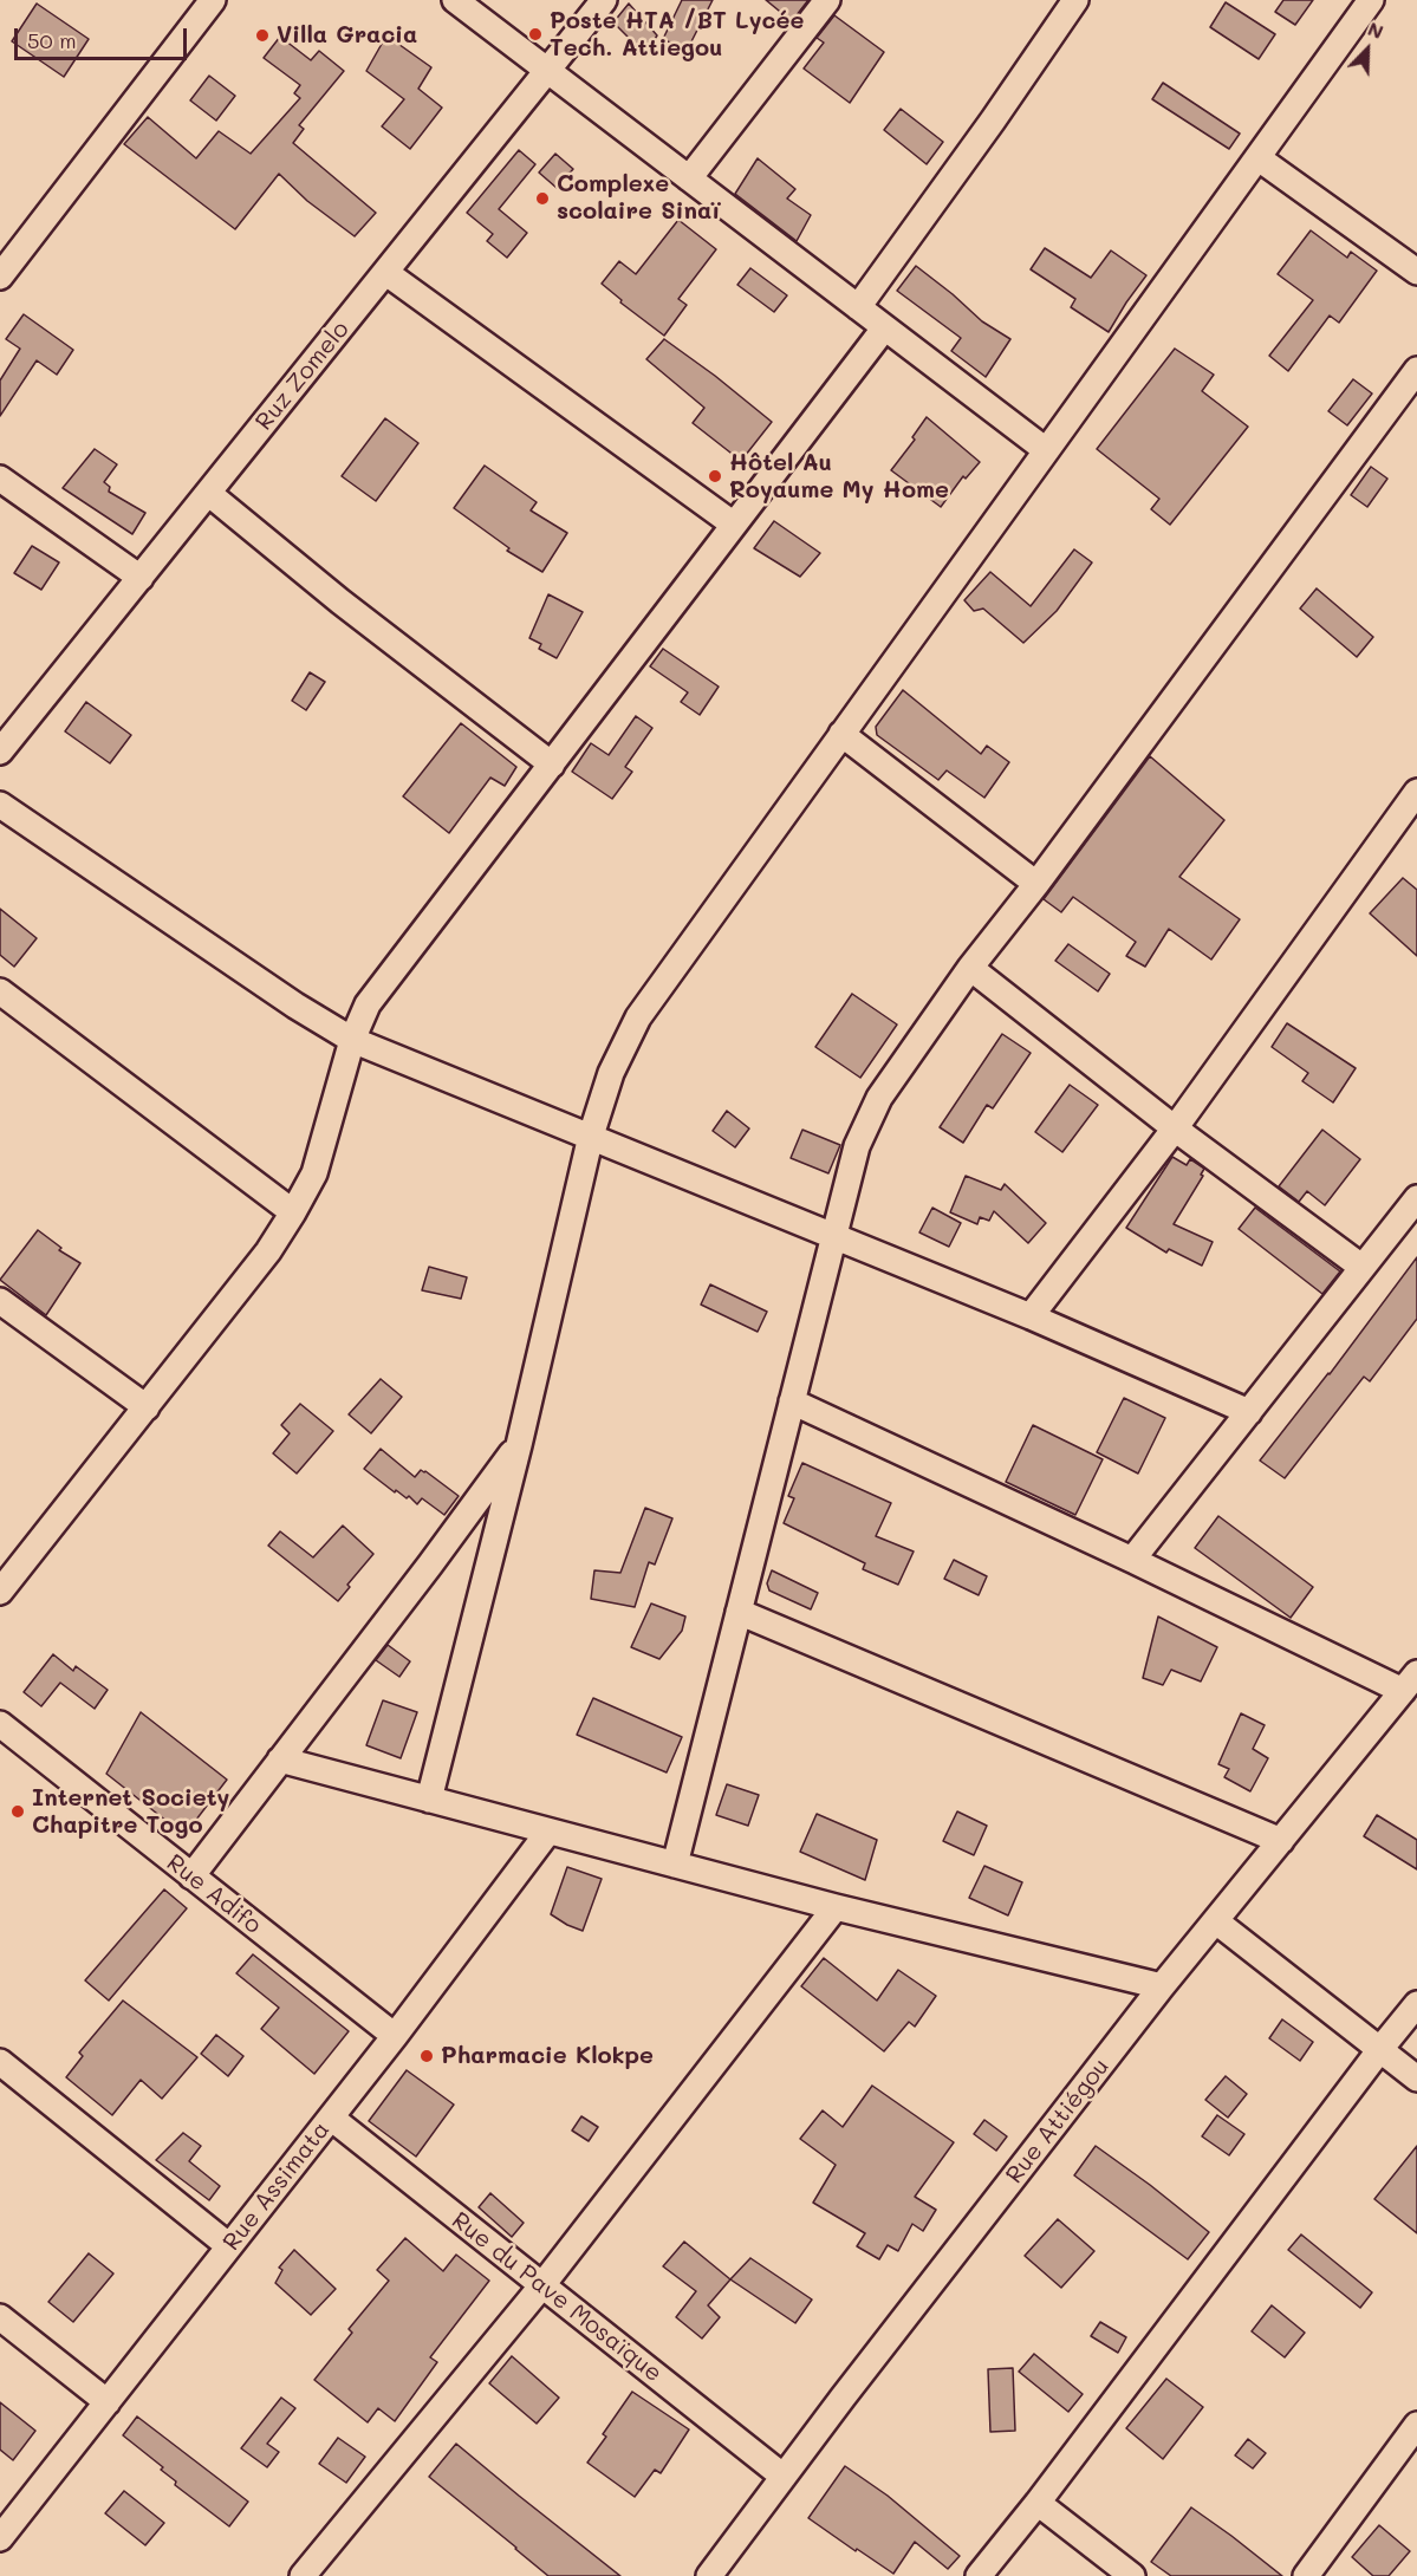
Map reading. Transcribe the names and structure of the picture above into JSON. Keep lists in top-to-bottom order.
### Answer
{
  "streets": {
    "street": [
      "Ruz Zomelo",
      "Rue Adifo",
      "Rue Attiégou",
      "Rue Assimata",
      "Rue du Pave Mosaïque"
    ]
  },
  "crossings": [
    ["Rue Adifo", "Rue Assimata"],
    ["Rue Attiégou", "Rue du Pave Mosaïque"],
    ["Rue Assimata", "Rue du Pave Mosaïque"]
  ],
  "places": [
    "Poste HTA /BT Lycée Tech. Attiegou",
    "Villa Gracia",
    "Complexe scolaire Sinaï",
    "Hôtel Au Royaume My Home",
    "Internet Society Chapitre Togo",
    "Pharmacie Klokpe"
  ],
  "scale_bar": "50 m",
  "north": "top right"
}
